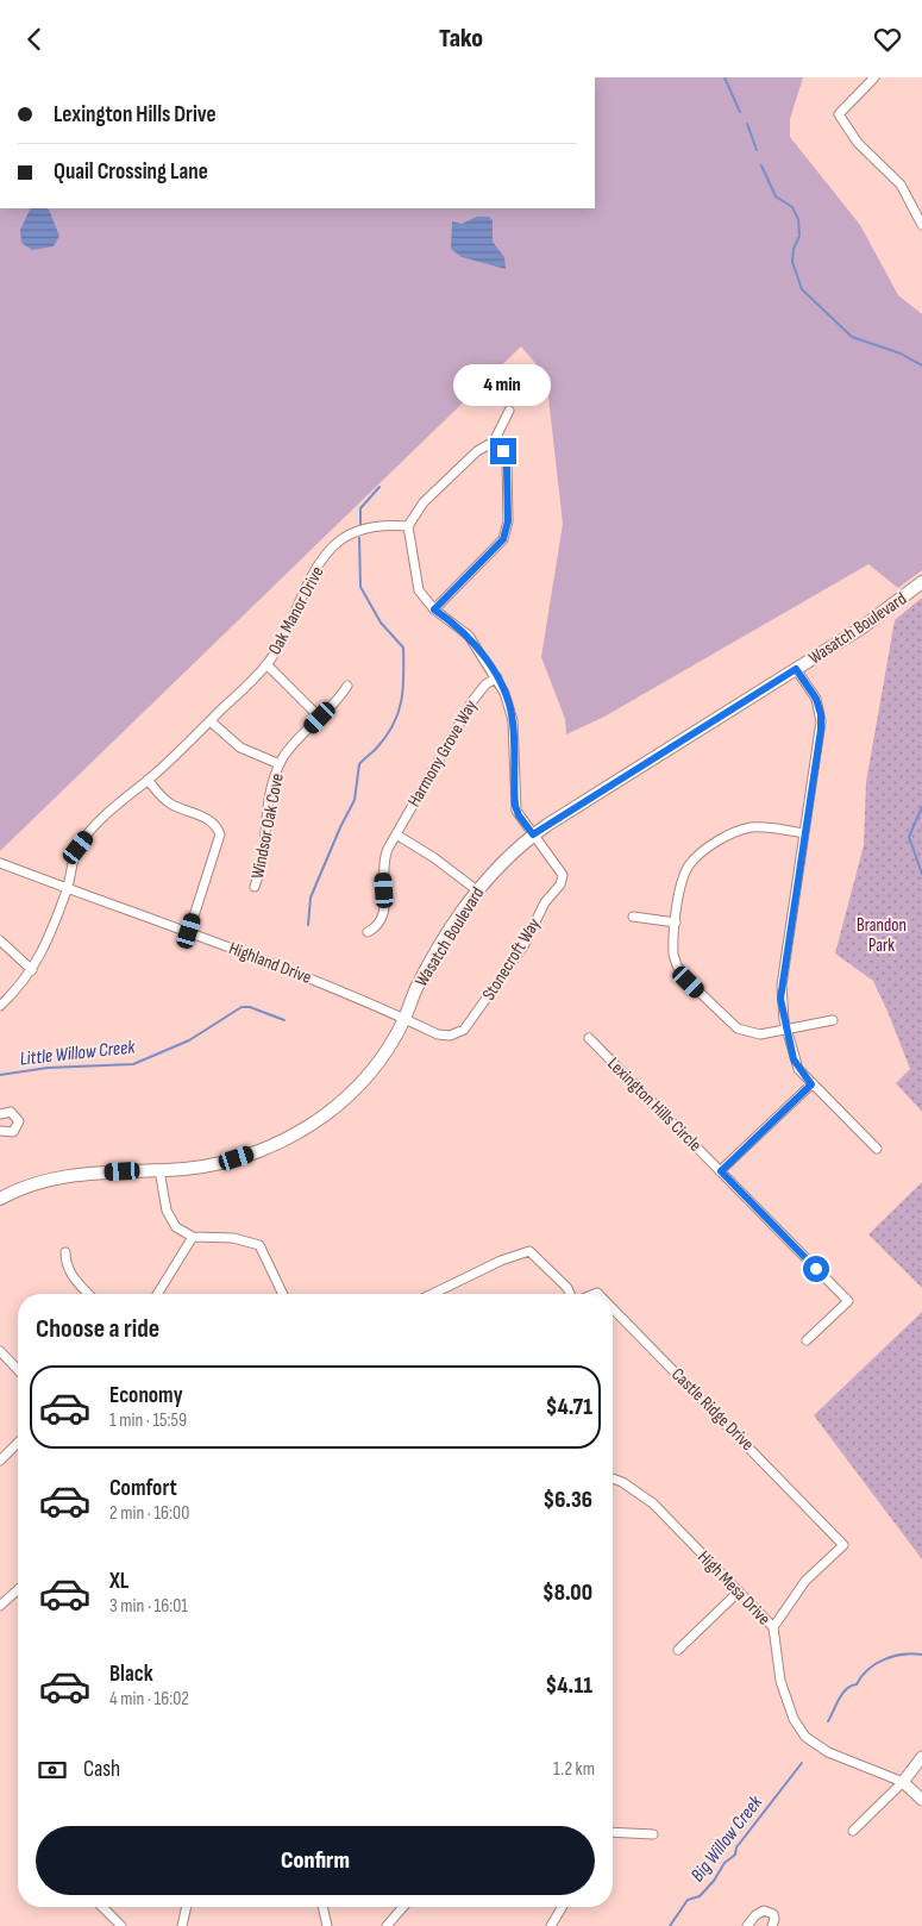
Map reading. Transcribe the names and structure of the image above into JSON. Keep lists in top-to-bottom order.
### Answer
{
  "streets": {
    "main road": ["Wasatch Boulevard"],
    "street": [
      "Oak Manor Drive",
      "Harmony Grove Way",
      "Windsor Oak Cove",
      "Stonecroft Way",
      "Highland Drive",
      "Lexington Hills Circle",
      "Castle Ridge Drive",
      "High Mesa Drive"
    ]
  },
  "crossings": [
    ["Oak Manor Drive", "Highland Drive"],
    ["Wasatch Boulevard", "Stonecroft Way"],
    ["Wasatch Boulevard", "Highland Drive"],
    ["Stonecroft Way", "Highland Drive"],
    ["Castle Ridge Drive", "High Mesa Drive"]
  ],
  "water": ["Little Willow Creek", "Big Willow Creek"],
  "parks": ["Brandon Park"],
  "page": {
    "header": "Tako",
    "banner": ["Lexington Hills Drive", "Quail Crossing Lane"],
    "bubble": "4 min",
    "heading": "Choose a ride",
    "list": [
      {
        "name": "Economy",
        "note": "1 min · 15:59",
        "value": "$4.71"
      },
      {
        "name": "Comfort",
        "note": "2 min · 16:00",
        "value": "$6.36"
      },
      {
        "name": "XL",
        "note": "3 min · 16:01",
        "value": "$8.00"
      },
      {
        "name": "Black",
        "note": "4 min · 16:02",
        "value": "$4.11"
      }
    ],
    "pay": ["Cash", "1.2 km"],
    "buttons": "Confirm"
  }
}
